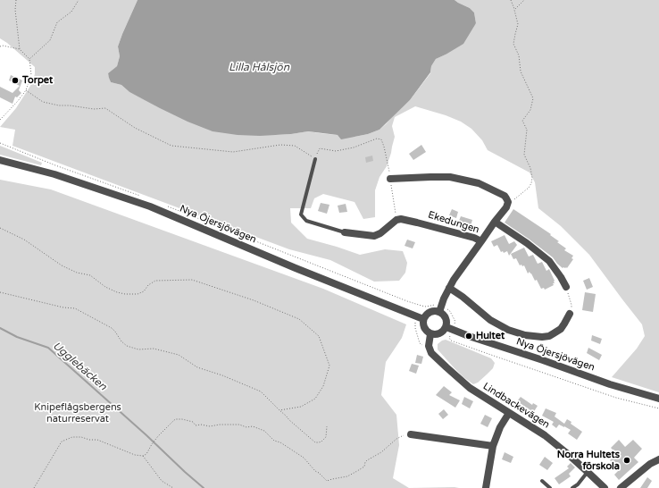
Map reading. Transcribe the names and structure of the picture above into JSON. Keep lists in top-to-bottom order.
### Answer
{
  "streets": {
    "street": ["Ekedungen", "Nya Öjersjövägen", "Lindbackevägen"]
  },
  "crossings": [
    ["Ekedungen", "Nya Öjersjövägen"]
  ],
  "water": ["Lilla Hålsjön", "Ugglebäcken"],
  "parks": ["Knipeflågsbergens naturreservat"],
  "places": ["Torpet", "Hultet", "Norra Hultets förskola"]
}
